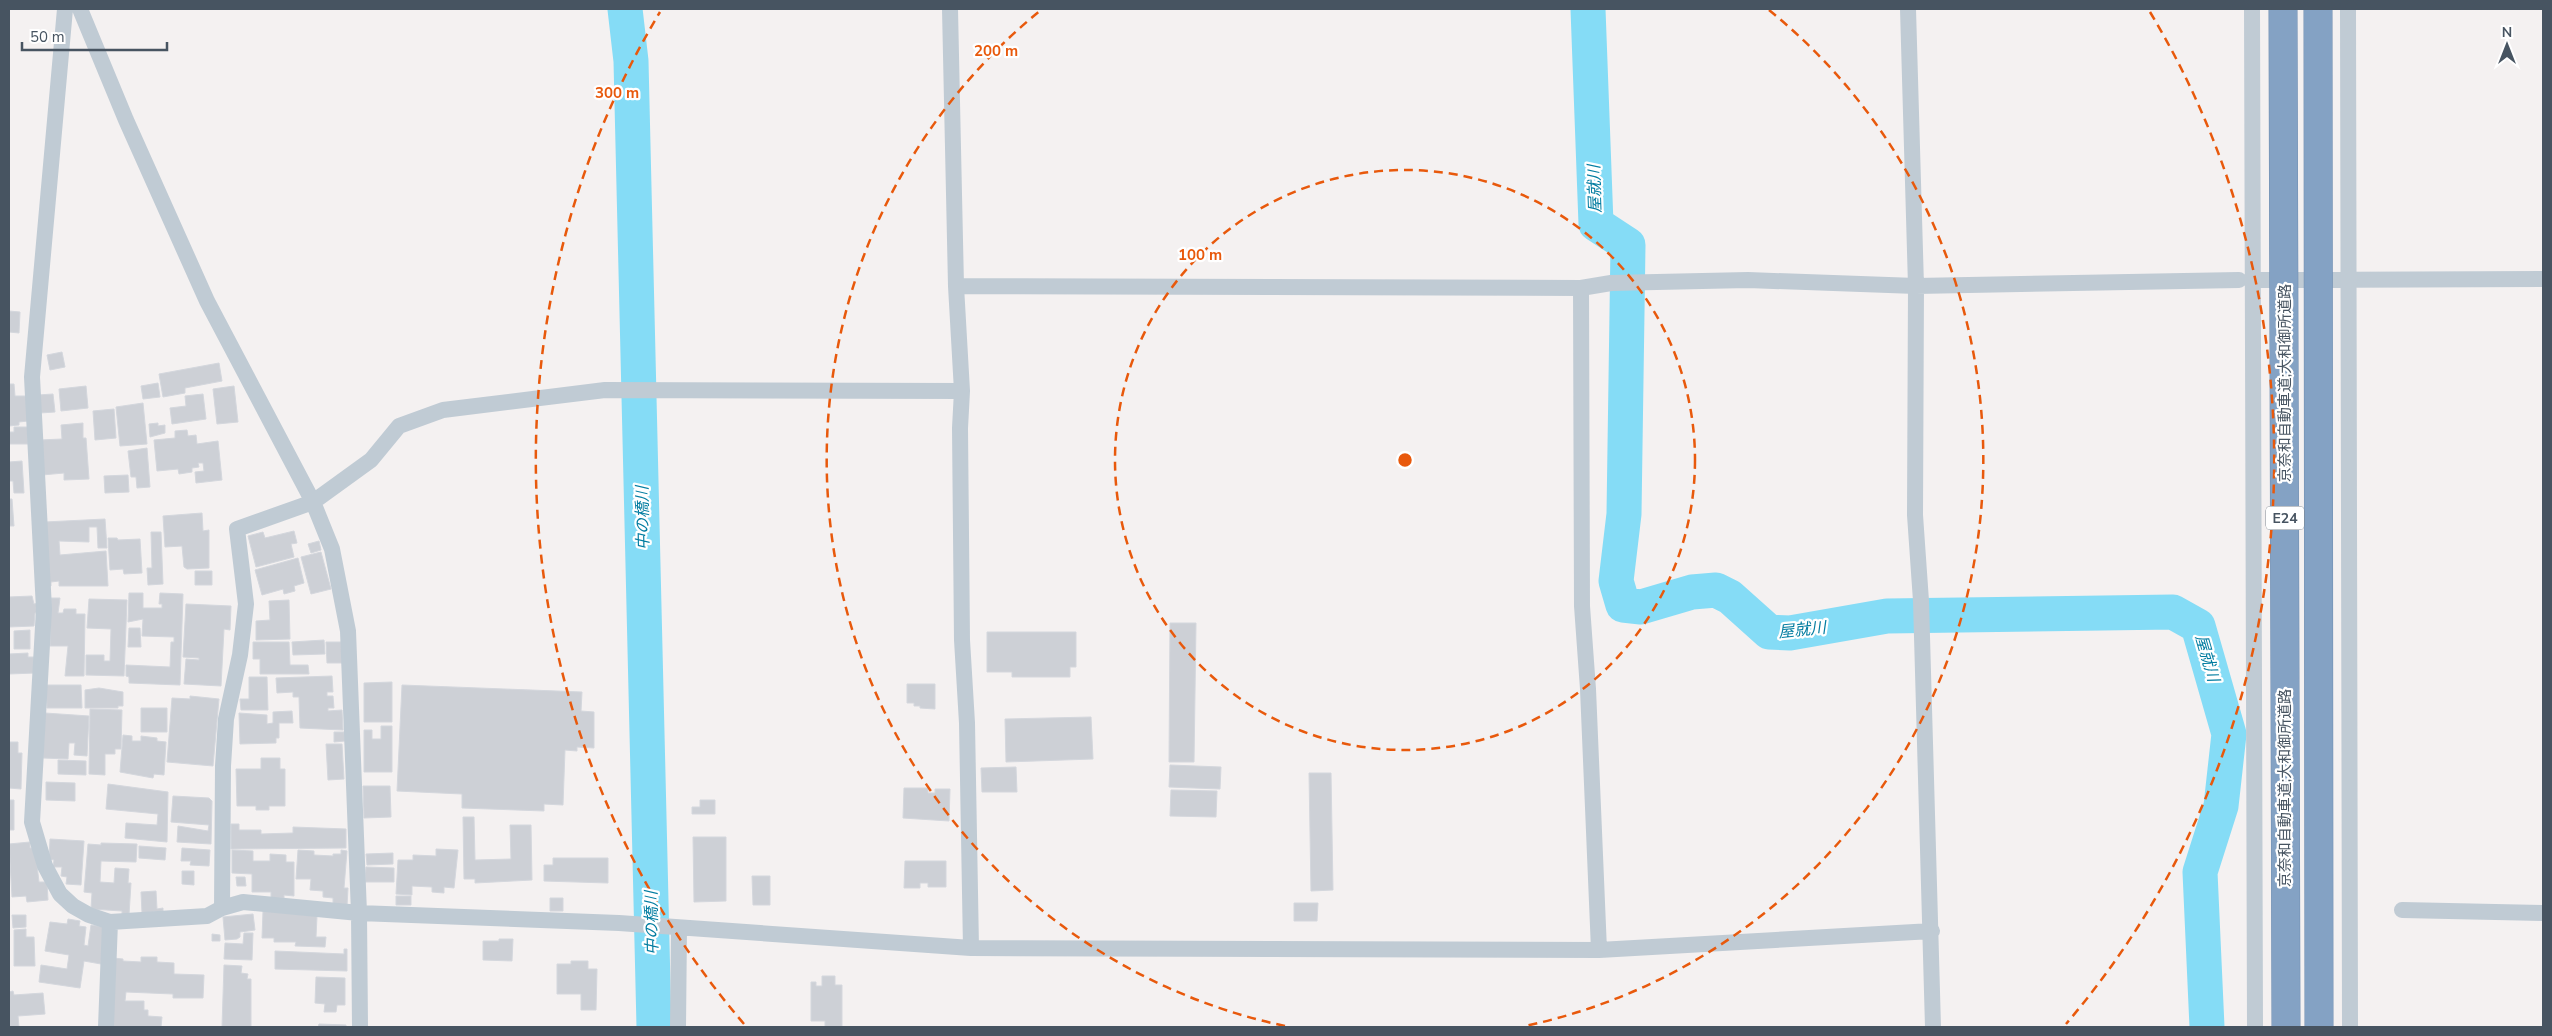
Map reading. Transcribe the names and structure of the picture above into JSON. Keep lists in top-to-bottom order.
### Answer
{
  "streets": {
    "highway": ["京奈和自動車道;大和御所道路", "E24"]
  },
  "water": ["屋就川", "中の橋川"],
  "scale_bar": "50 m",
  "north": "top",
  "rings": ["200 m", "300 m", "100 m"]
}
